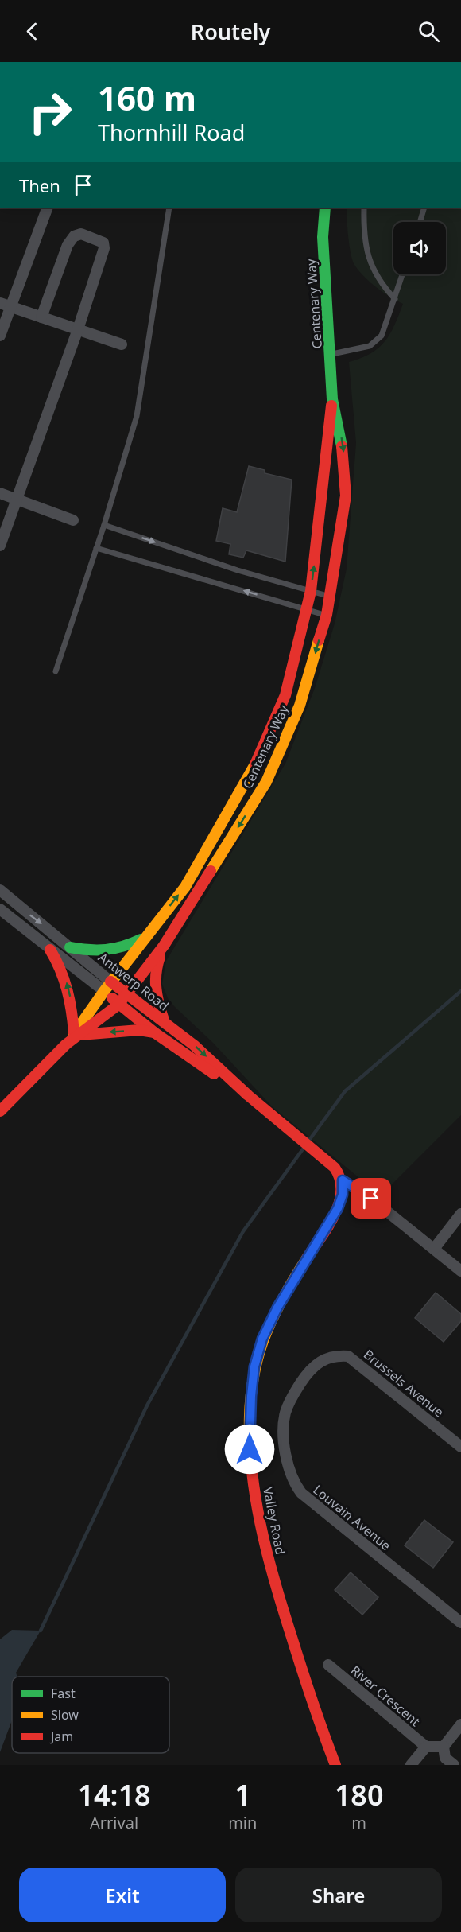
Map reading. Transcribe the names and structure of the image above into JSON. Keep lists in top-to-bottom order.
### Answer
{
  "streets": {
    "main road": ["Centenary Way", "Antwerp Road", "Valley Road"],
    "street": ["Brussels Avenue", "Louvain Avenue", "River Crescent"]
  },
  "crossings": [
    ["Centenary Way", "Antwerp Road"],
    ["Antwerp Road", "Valley Road"],
    ["Brussels Avenue", "Louvain Avenue"]
  ],
  "legend": ["Fast", "Slow", "Jam"],
  "page": {
    "header": "Routely",
    "turn": ["160 m", "Thornhill Road"],
    "then": "Then",
    "eta": [
      "14:18",
      "Arrival",
      "1",
      "min",
      "180",
      "m"
    ],
    "buttons": ["Exit", "Share"]
  }
}
